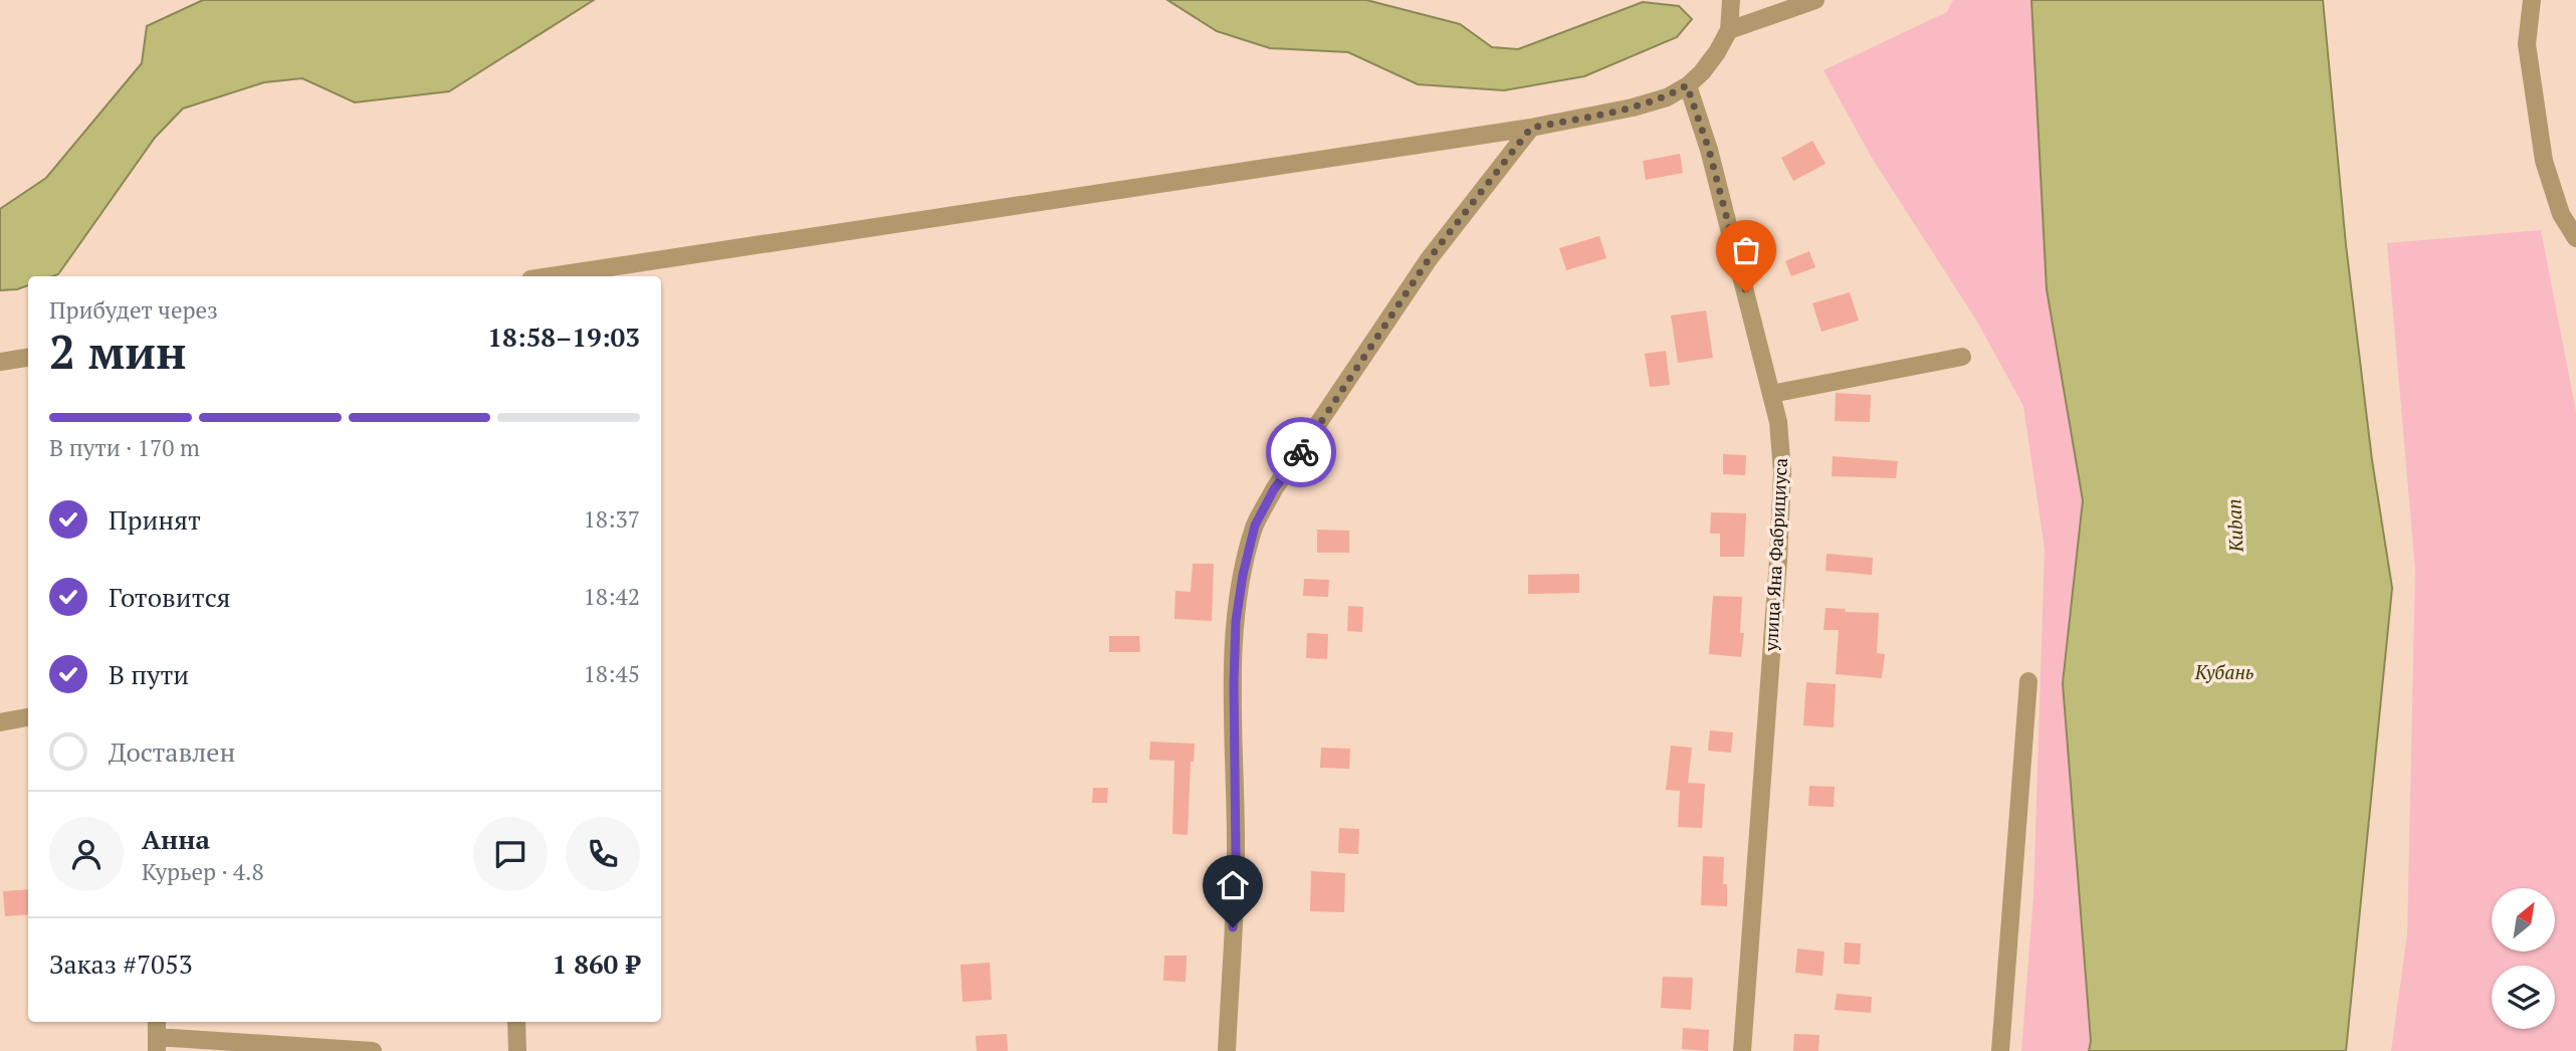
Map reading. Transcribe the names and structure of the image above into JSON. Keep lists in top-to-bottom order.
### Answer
{
  "streets": {
    "street": ["улица Яна Фабрициуса"]
  },
  "water": ["Kuban", "Кубань"],
  "north": "top right",
  "page": {
    "heading": ["2 мин", "Прибудет через", "18:58–19:03"],
    "panel": [
      "Анна",
      "Курьер · 4.8",
      "Заказ #7053",
      "1 860 ₽"
    ],
    "bar": "В пути · 170 m",
    "list": [
      ["Принят", "18:37"],
      ["Готовится", "18:42"],
      ["В пути", "18:45"],
      "Доставлен"
    ]
  }
}
